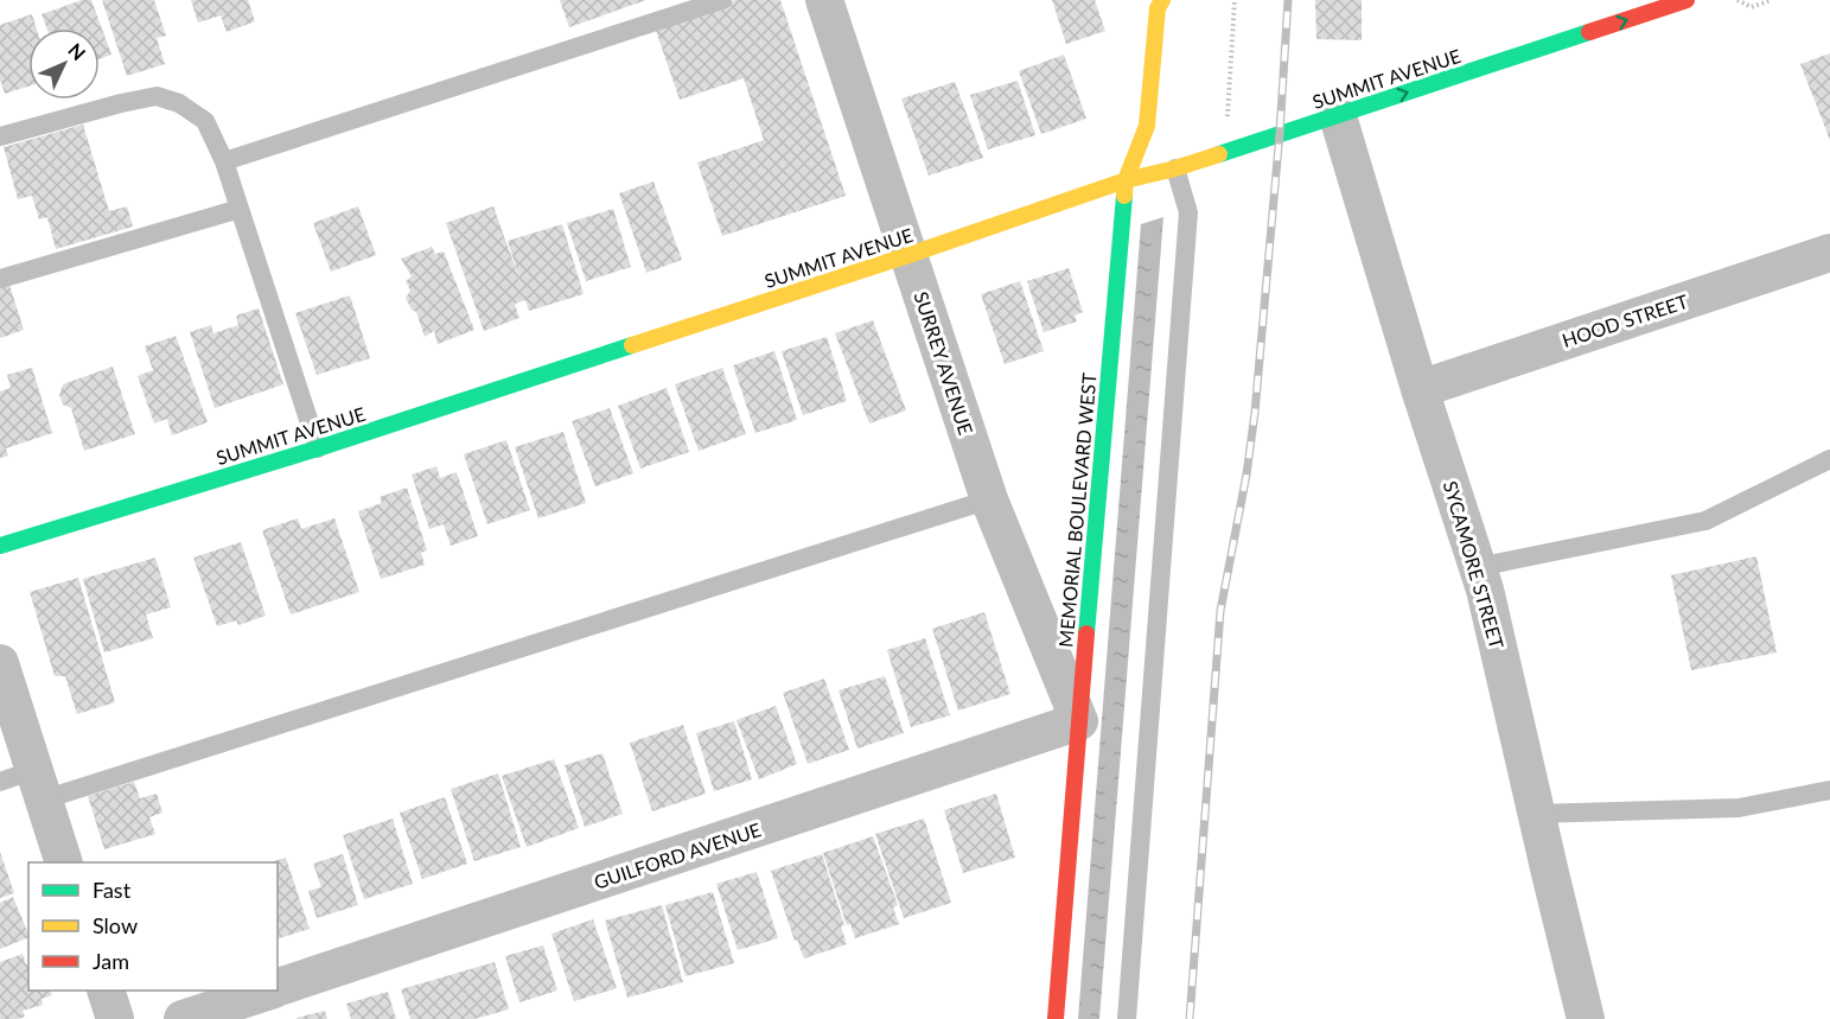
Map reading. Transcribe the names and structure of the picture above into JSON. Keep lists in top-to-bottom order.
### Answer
{
  "streets": {
    "street": [
      "SUMMIT AVENUE",
      "HOOD STREET",
      "SURREY AVENUE",
      "MEMORIAL BOULEVARD WEST",
      "SYCAMORE STREET",
      "GUILFORD AVENUE"
    ]
  },
  "crossings": [
    ["SUMMIT AVENUE", "SURREY AVENUE"],
    ["SUMMIT AVENUE", "MEMORIAL BOULEVARD WEST"],
    ["SUMMIT AVENUE", "SYCAMORE STREET"],
    ["HOOD STREET", "SYCAMORE STREET"],
    ["SURREY AVENUE", "MEMORIAL BOULEVARD WEST"],
    ["SURREY AVENUE", "GUILFORD AVENUE"],
    ["MEMORIAL BOULEVARD WEST", "GUILFORD AVENUE"]
  ],
  "legend": ["Fast", "Slow", "Jam"],
  "north": "top right"
}
